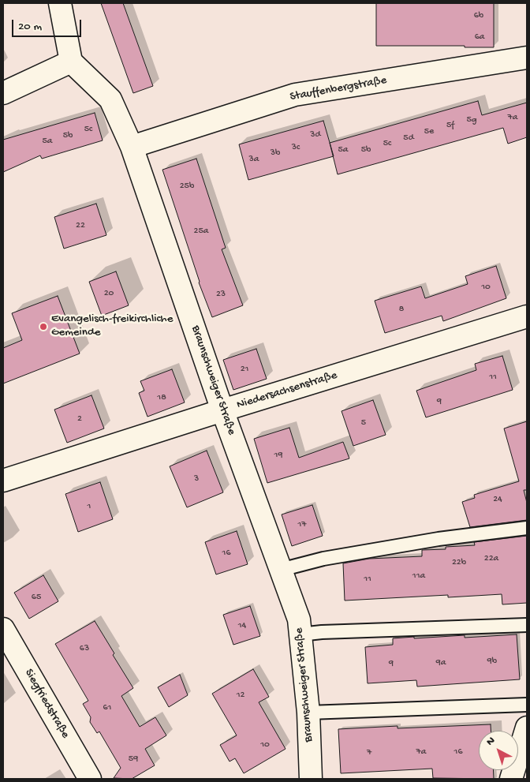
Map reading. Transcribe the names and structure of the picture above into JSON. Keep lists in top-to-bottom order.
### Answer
{
  "streets": {
    "street": [
      "Stauffenbergstraße",
      "Braunschweiger Straße",
      "Niedersachsenstraße",
      "Siegfriedstraße"
    ]
  },
  "crossings": [
    ["Stauffenbergstraße", "Braunschweiger Straße"],
    ["Braunschweiger Straße", "Niedersachsenstraße"]
  ],
  "places": ["Evangelisch-freikirchliche Gemeinde"],
  "house_numbers": [
    "6b",
    "6a",
    "7a",
    "5g",
    "5f",
    "5c",
    "5e",
    "3d",
    "5b",
    "5d",
    "5a",
    "5c",
    "3c",
    "5a",
    "5b",
    "3b",
    "3a",
    "25b",
    "22",
    "25a",
    "10",
    "20",
    "23",
    "8",
    "21",
    "11",
    "18",
    "9",
    "2",
    "5",
    "19",
    "3",
    "24",
    "1",
    "17",
    "16",
    "22a",
    "22b",
    "11a",
    "11",
    "65",
    "14",
    "63",
    "9b",
    "9a",
    "9",
    "12",
    "61",
    "10",
    "7a",
    "16",
    "7",
    "59"
  ],
  "scale_bar": "20 m",
  "north": "top left"
}
